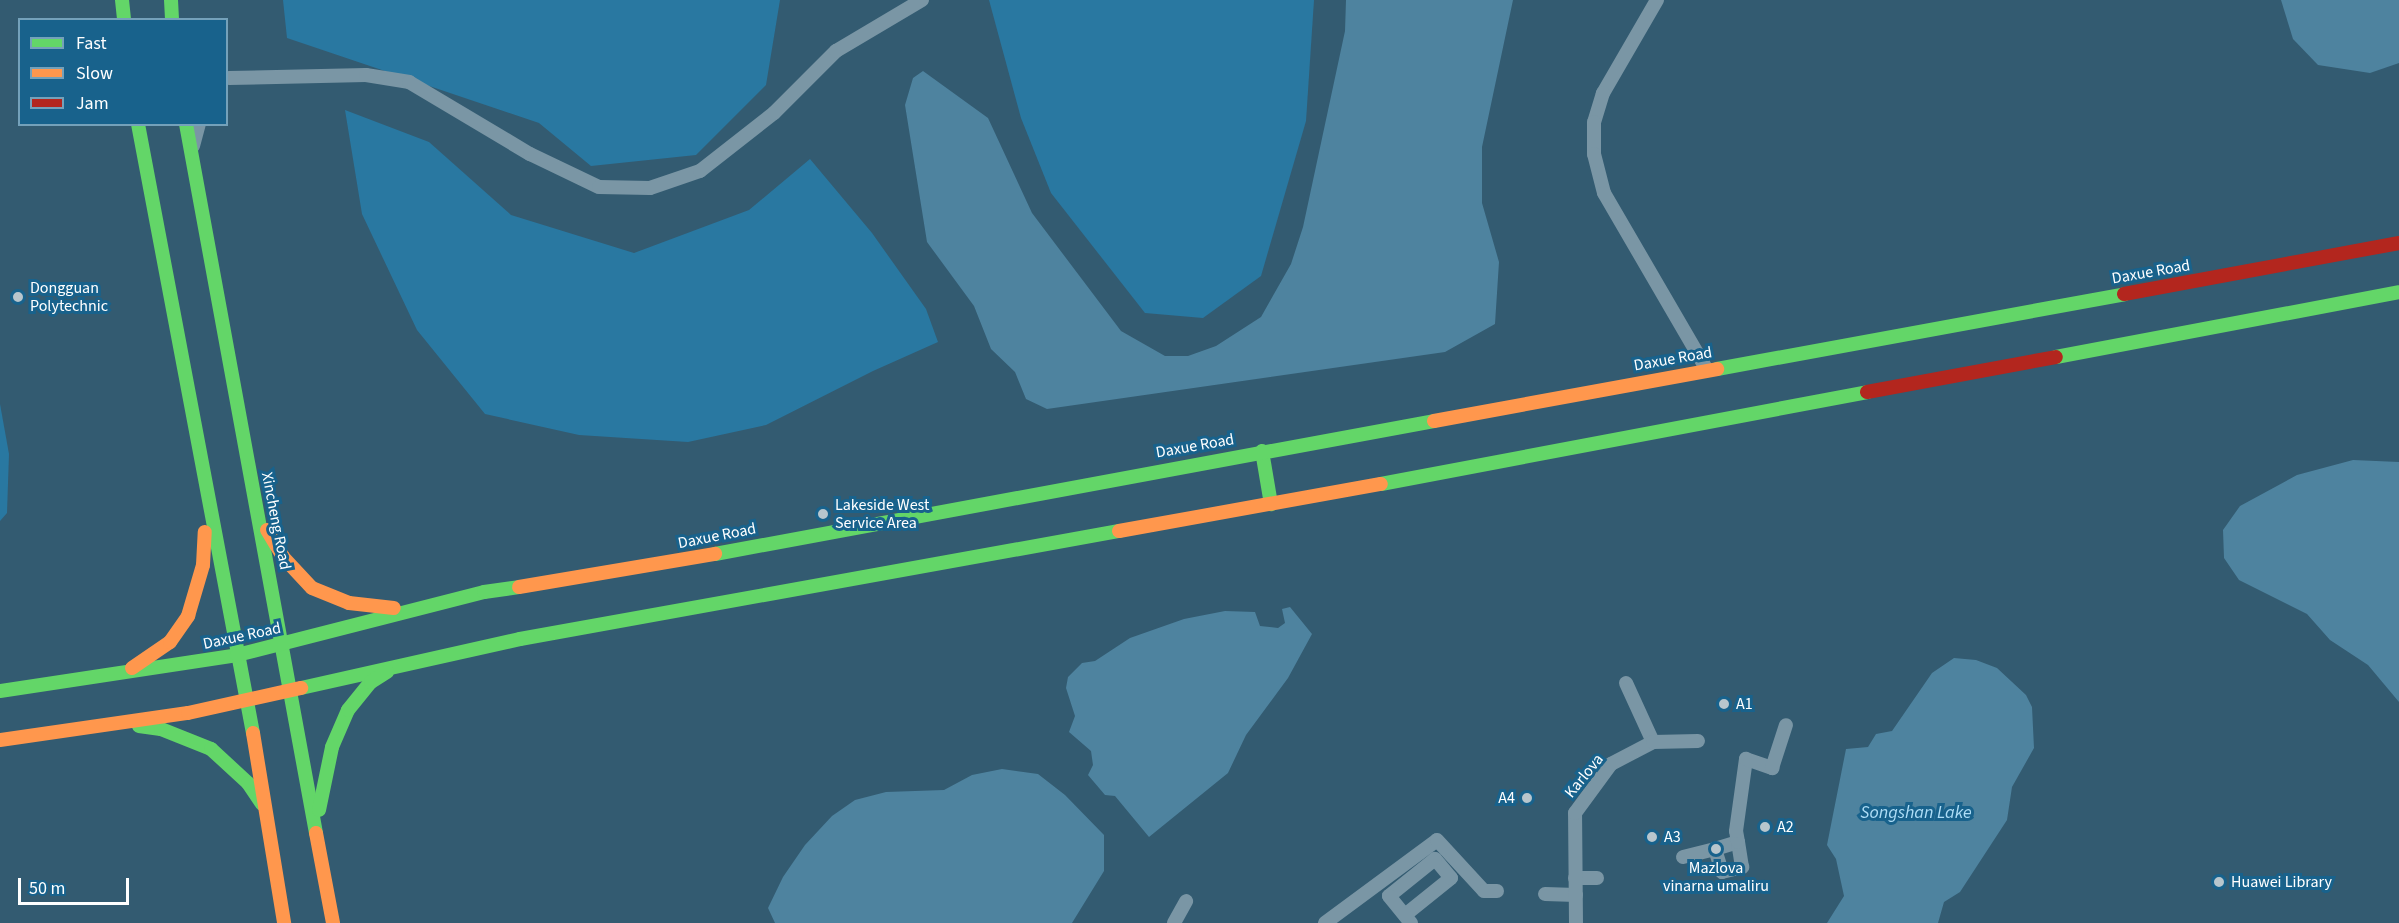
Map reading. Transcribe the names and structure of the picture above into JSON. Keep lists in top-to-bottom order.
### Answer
{
  "streets": {
    "main road": ["Daxue Road", "Xincheng Road"],
    "street": ["Karlova"]
  },
  "crossings": [
    ["Daxue Road", "Xincheng Road"]
  ],
  "water": ["Songshan Lake"],
  "places": [
    "Dongguan Polytechnic",
    "Lakeside West Service Area",
    "A1",
    "A4",
    "A2",
    "A3",
    "Mazlova vinarna umaliru",
    "Huawei Library"
  ],
  "legend": ["Fast", "Slow", "Jam"],
  "scale_bar": "50 m"
}
